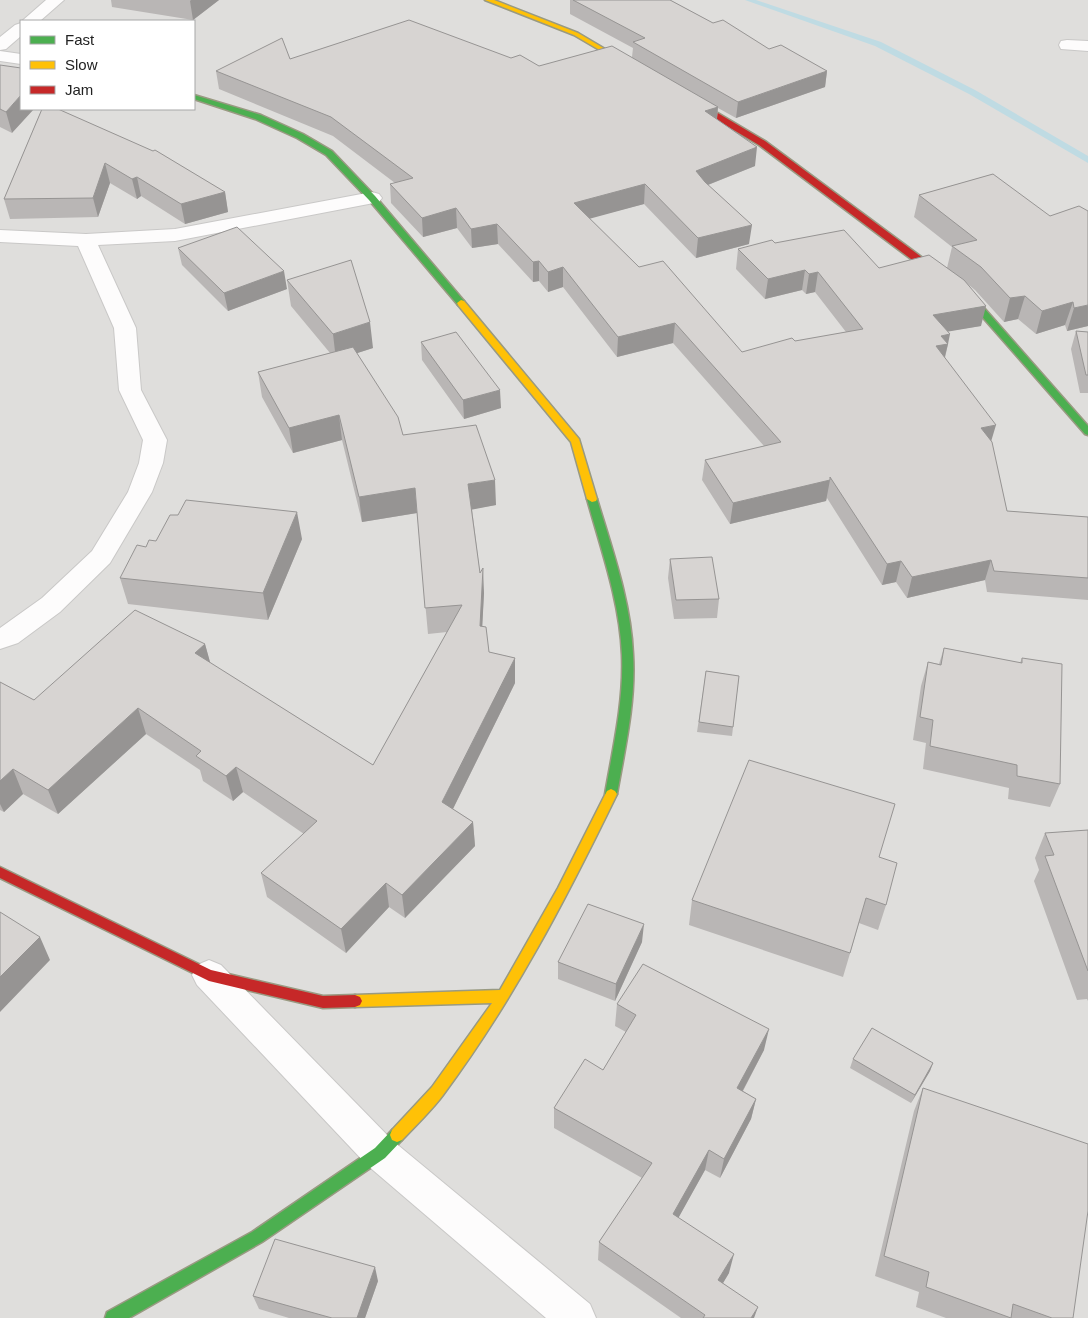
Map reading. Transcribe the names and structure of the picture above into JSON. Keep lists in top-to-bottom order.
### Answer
{
  "legend": ["Fast", "Slow", "Jam"]
}
